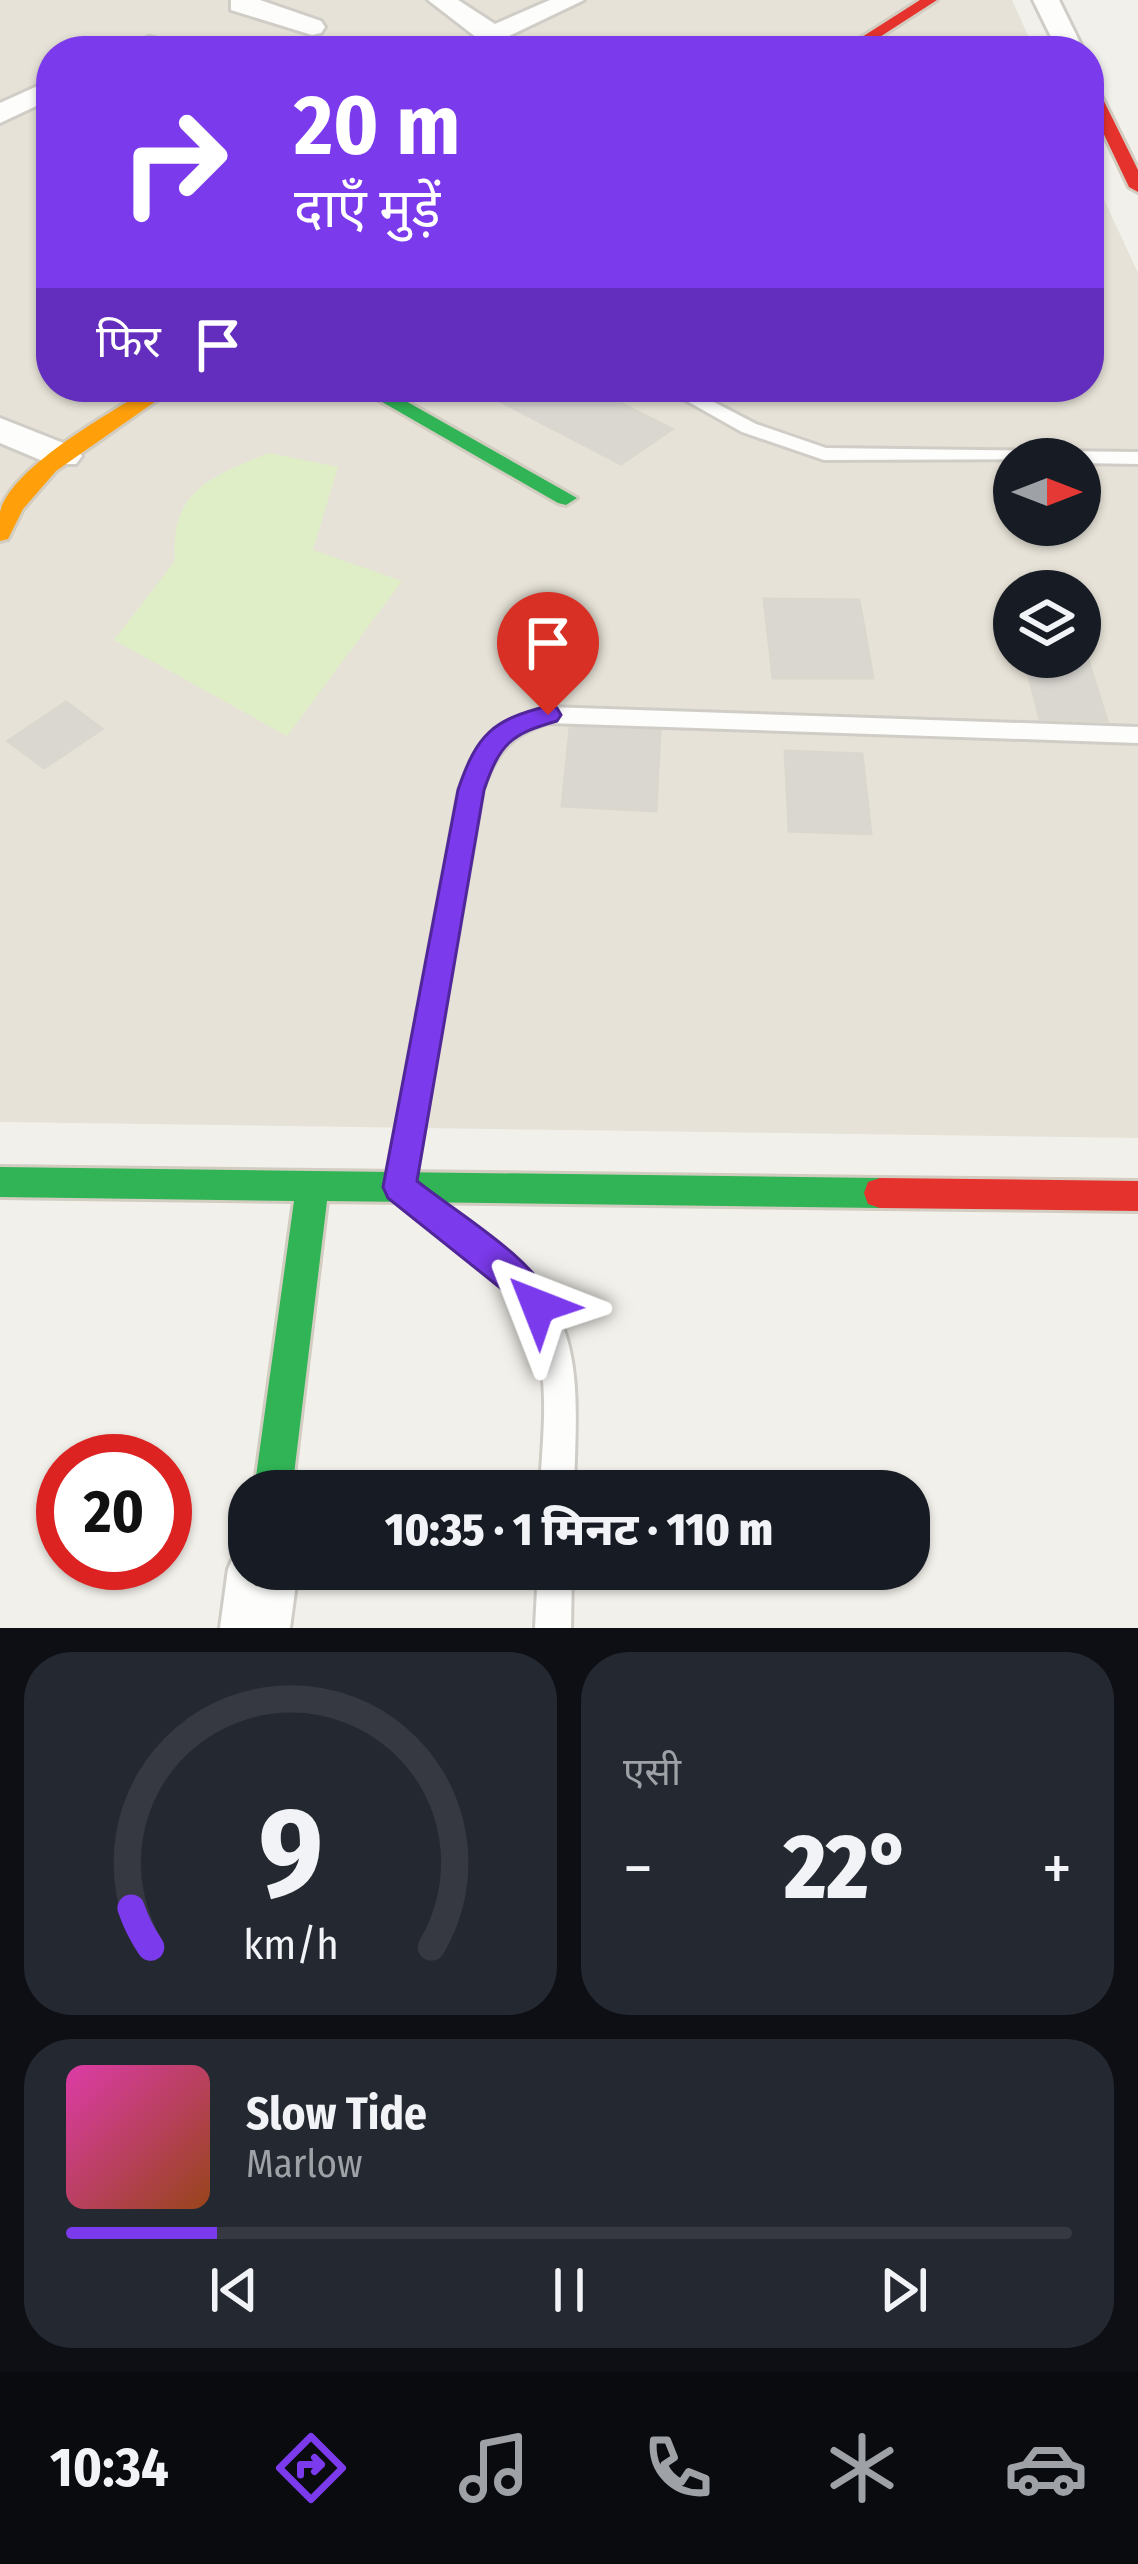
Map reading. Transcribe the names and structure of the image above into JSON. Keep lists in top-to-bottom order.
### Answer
{
  "north": "right",
  "page": {
    "turn": ["20 m", "दाएँ मुड़ें"],
    "then": "फिर",
    "limit": "20",
    "trip": "10:35 · 1 मिनट · 110 m",
    "tile": "एसी",
    "heat": ["−", "22°", "+"],
    "song": ["Slow Tide", "Marlow"],
    "tabs": "10:34",
    "gauge": ["9", "km/h"]
  }
}
